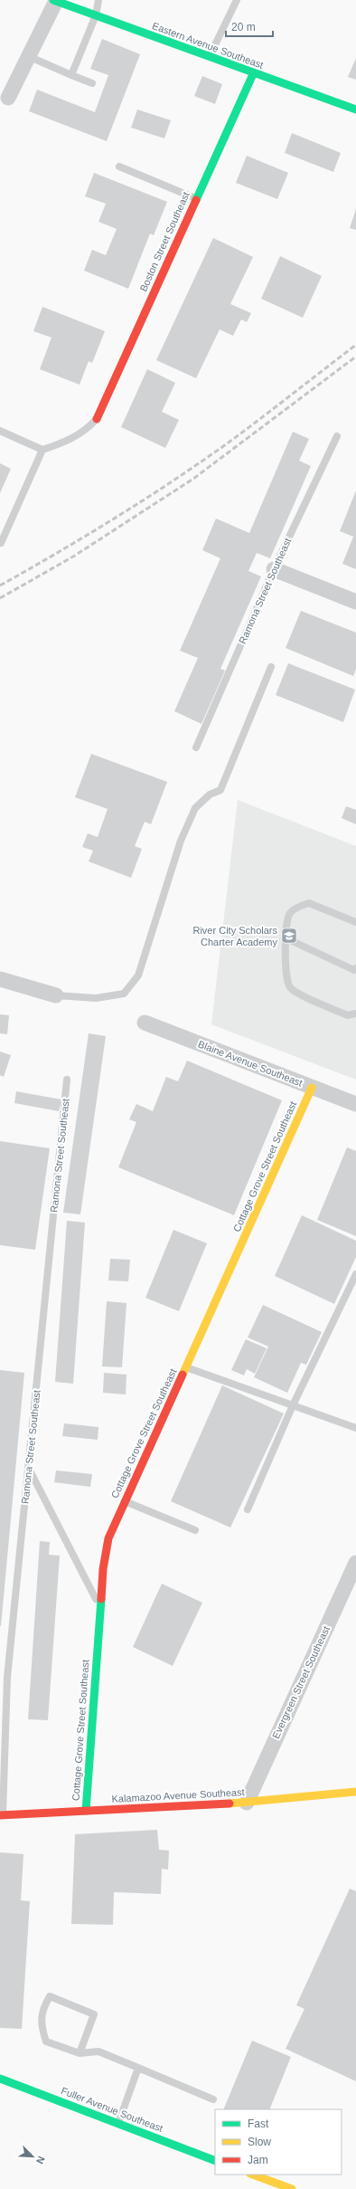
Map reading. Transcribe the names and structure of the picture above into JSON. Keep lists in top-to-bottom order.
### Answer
{
  "streets": {
    "street": [
      "Eastern Avenue Southeast",
      "Boston Street Southeast",
      "Blaine Avenue Southeast",
      "Cottage Grove Street Southeast",
      "Evergreen Street Southeast",
      "Kalamazoo Avenue Southeast",
      "Fuller Avenue Southeast"
    ],
    "lane": ["Ramona Street Southeast"]
  },
  "crossings": [
    ["Eastern Avenue Southeast", "Boston Street Southeast"],
    ["Ramona Street Southeast", "Kalamazoo Avenue Southeast"],
    ["Blaine Avenue Southeast", "Cottage Grove Street Southeast"],
    ["Cottage Grove Street Southeast", "Kalamazoo Avenue Southeast"],
    ["Evergreen Street Southeast", "Kalamazoo Avenue Southeast"]
  ],
  "places": {
    "school or university": ["River City Scholars Charter Academy"]
  },
  "legend": ["Fast", "Slow", "Jam"],
  "scale_bar": "20 m",
  "north": "bottom right"
}
